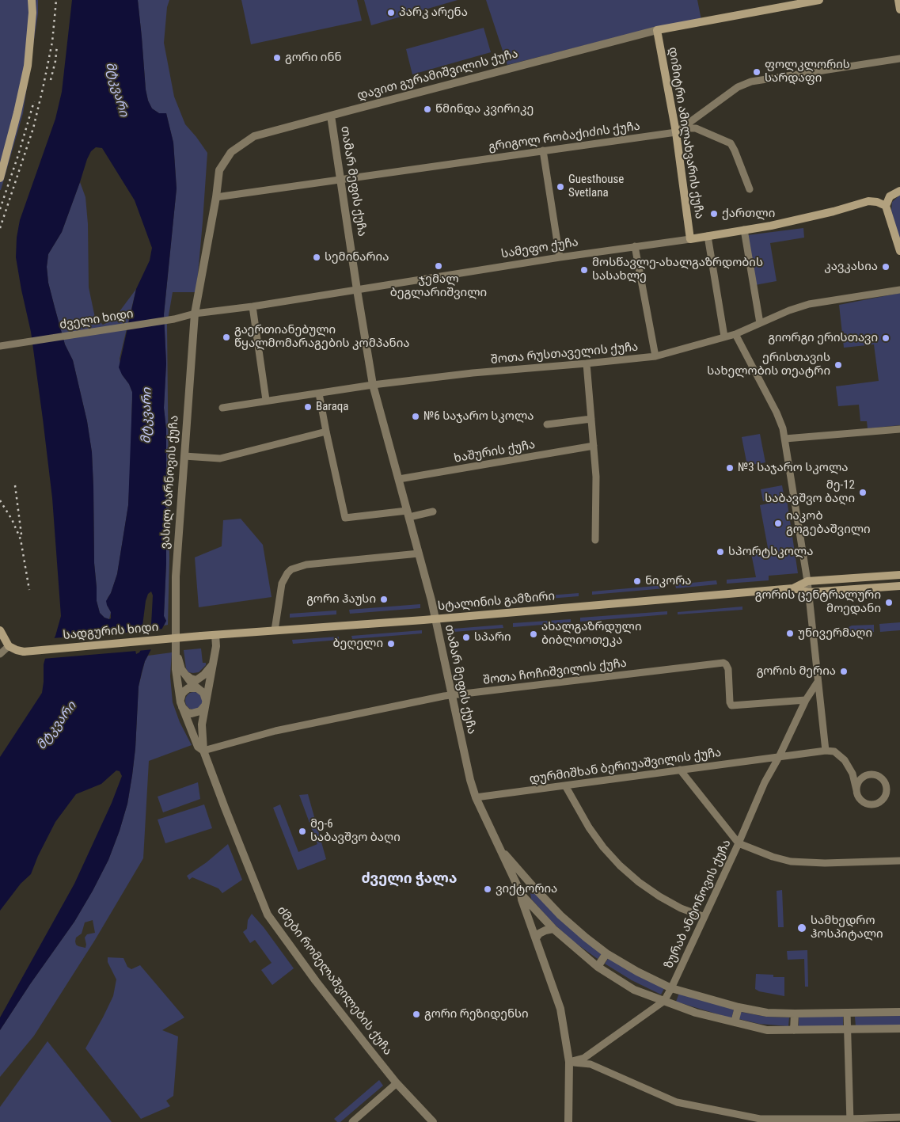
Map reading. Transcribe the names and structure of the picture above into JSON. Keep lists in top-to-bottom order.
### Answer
{
  "streets": {
    "main road": [
      "დავით გურამიშვილის ქუჩა",
      "დიმიტრი ამილახვარის ქუჩა",
      "სამეფო ქუჩა",
      "სტალინის გამზირი",
      "სადგურის ხიდი"
    ],
    "street": [
      "გრიგოლ რობაქიძის ქუჩა",
      "თამარ მეფის ქუჩა",
      "ძველი ხიდი",
      "შოთა რუსთაველის ქუჩა",
      "ხაშურის ქუჩა",
      "ვასილ ბარნოვის ქუჩა",
      "შოთა ჩოჩიშვილის ქუჩა",
      "დურმიშხან ბერიუაშვილის ქუჩა",
      "ზურაბ ანტონოვის ქუჩა",
      "ძმები რომელაშვილების ქუჩა"
    ]
  },
  "crossings": [
    ["დავით გურამიშვილის ქუჩა", "დიმიტრი ამილახვარის ქუჩა"],
    ["დავით გურამიშვილის ქუჩა", "გრიგოლ რობაქიძის ქუჩა"],
    ["დავით გურამიშვილის ქუჩა", "თამარ მეფის ქუჩა"],
    ["დავით გურამიშვილის ქუჩა", "სამეფო ქუჩა"],
    ["დავით გურამიშვილის ქუჩა", "ძველი ხიდი"],
    ["დავით გურამიშვილის ქუჩა", "ვასილ ბარნოვის ქუჩა"],
    ["დიმიტრი ამილახვარის ქუჩა", "გრიგოლ რობაქიძის ქუჩა"],
    ["დიმიტრი ამილახვარის ქუჩა", "სამეფო ქუჩა"],
    ["გრიგოლ რობაქიძის ქუჩა", "თამარ მეფის ქუჩა"],
    ["თამარ მეფის ქუჩა", "სამეფო ქუჩა"],
    ["თამარ მეფის ქუჩა", "შოთა რუსთაველის ქუჩა"],
    ["თამარ მეფის ქუჩა", "ხაშურის ქუჩა"],
    ["თამარ მეფის ქუჩა", "სტალინის გამზირი"],
    ["თამარ მეფის ქუჩა", "შოთა ჩოჩიშვილის ქუჩა"],
    ["თამარ მეფის ქუჩა", "დურმიშხან ბერიუაშვილის ქუჩა"],
    ["თამარ მეფის ქუჩა", "ზურაბ ანტონოვის ქუჩა"],
    ["სამეფო ქუჩა", "ძველი ხიდი"],
    ["სამეფო ქუჩა", "ვასილ ბარნოვის ქუჩა"],
    ["ძველი ხიდი", "ვასილ ბარნოვის ქუჩა"],
    ["ვასილ ბარნოვის ქუჩა", "შოთა ჩოჩიშვილის ქუჩა"],
    ["ვასილ ბარნოვის ქუჩა", "ძმები რომელაშვილების ქუჩა"],
    ["სტალინის გამზირი", "სადგურის ხიდი"],
    ["სტალინის გამზირი", "ძმები რომელაშვილების ქუჩა"],
    ["შოთა ჩოჩიშვილის ქუჩა", "ზურაბ ანტონოვის ქუჩა"],
    ["შოთა ჩოჩიშვილის ქუჩა", "ძმები რომელაშვილების ქუჩა"],
    ["დურმიშხან ბერიუაშვილის ქუჩა", "ზურაბ ანტონოვის ქუჩა"]
  ],
  "districts": ["ძველი ჭალა"],
  "water": ["მტკვარი"],
  "places": [
    "პარკ არენა",
    "გორი ინნ",
    "ფოლკლორის სარდაფი",
    "წმინდა კვირიკე",
    "Guesthouse Svetlana",
    "ქართლი",
    "სემინარია",
    "ჯემალ ბეგლარიშვილი",
    "კავკასია",
    "მოსწავლე-ახალგაზრდობის სასახლე",
    "გაერთიანებული წყალმომარაგების კომპანია",
    "გიორგი ერისთავი",
    "ერისთავის სახელობის თეატრი",
    "Baraqa",
    "№6 საჯარო სკოლა",
    "№3 საჯარო სკოლა",
    "მე-12 საბავშვო ბაღი",
    "იაკობ გოგებაშვილი",
    "სპორტსკოლა",
    "ნიკორა",
    "გორი ჰაუსი",
    "გორის ცენტრალური მოედანი",
    "უნივერმაღი",
    "ახალგაზრდული ბიბლიოთეკა",
    "სპარი",
    "ბეღელი",
    "გორის მერია",
    "მე-6 საბავშვო ბაღი",
    "ვიქტორია",
    "სამხედრო ჰოსპიტალი",
    "გორი რეზიდენსი"
  ]
}
